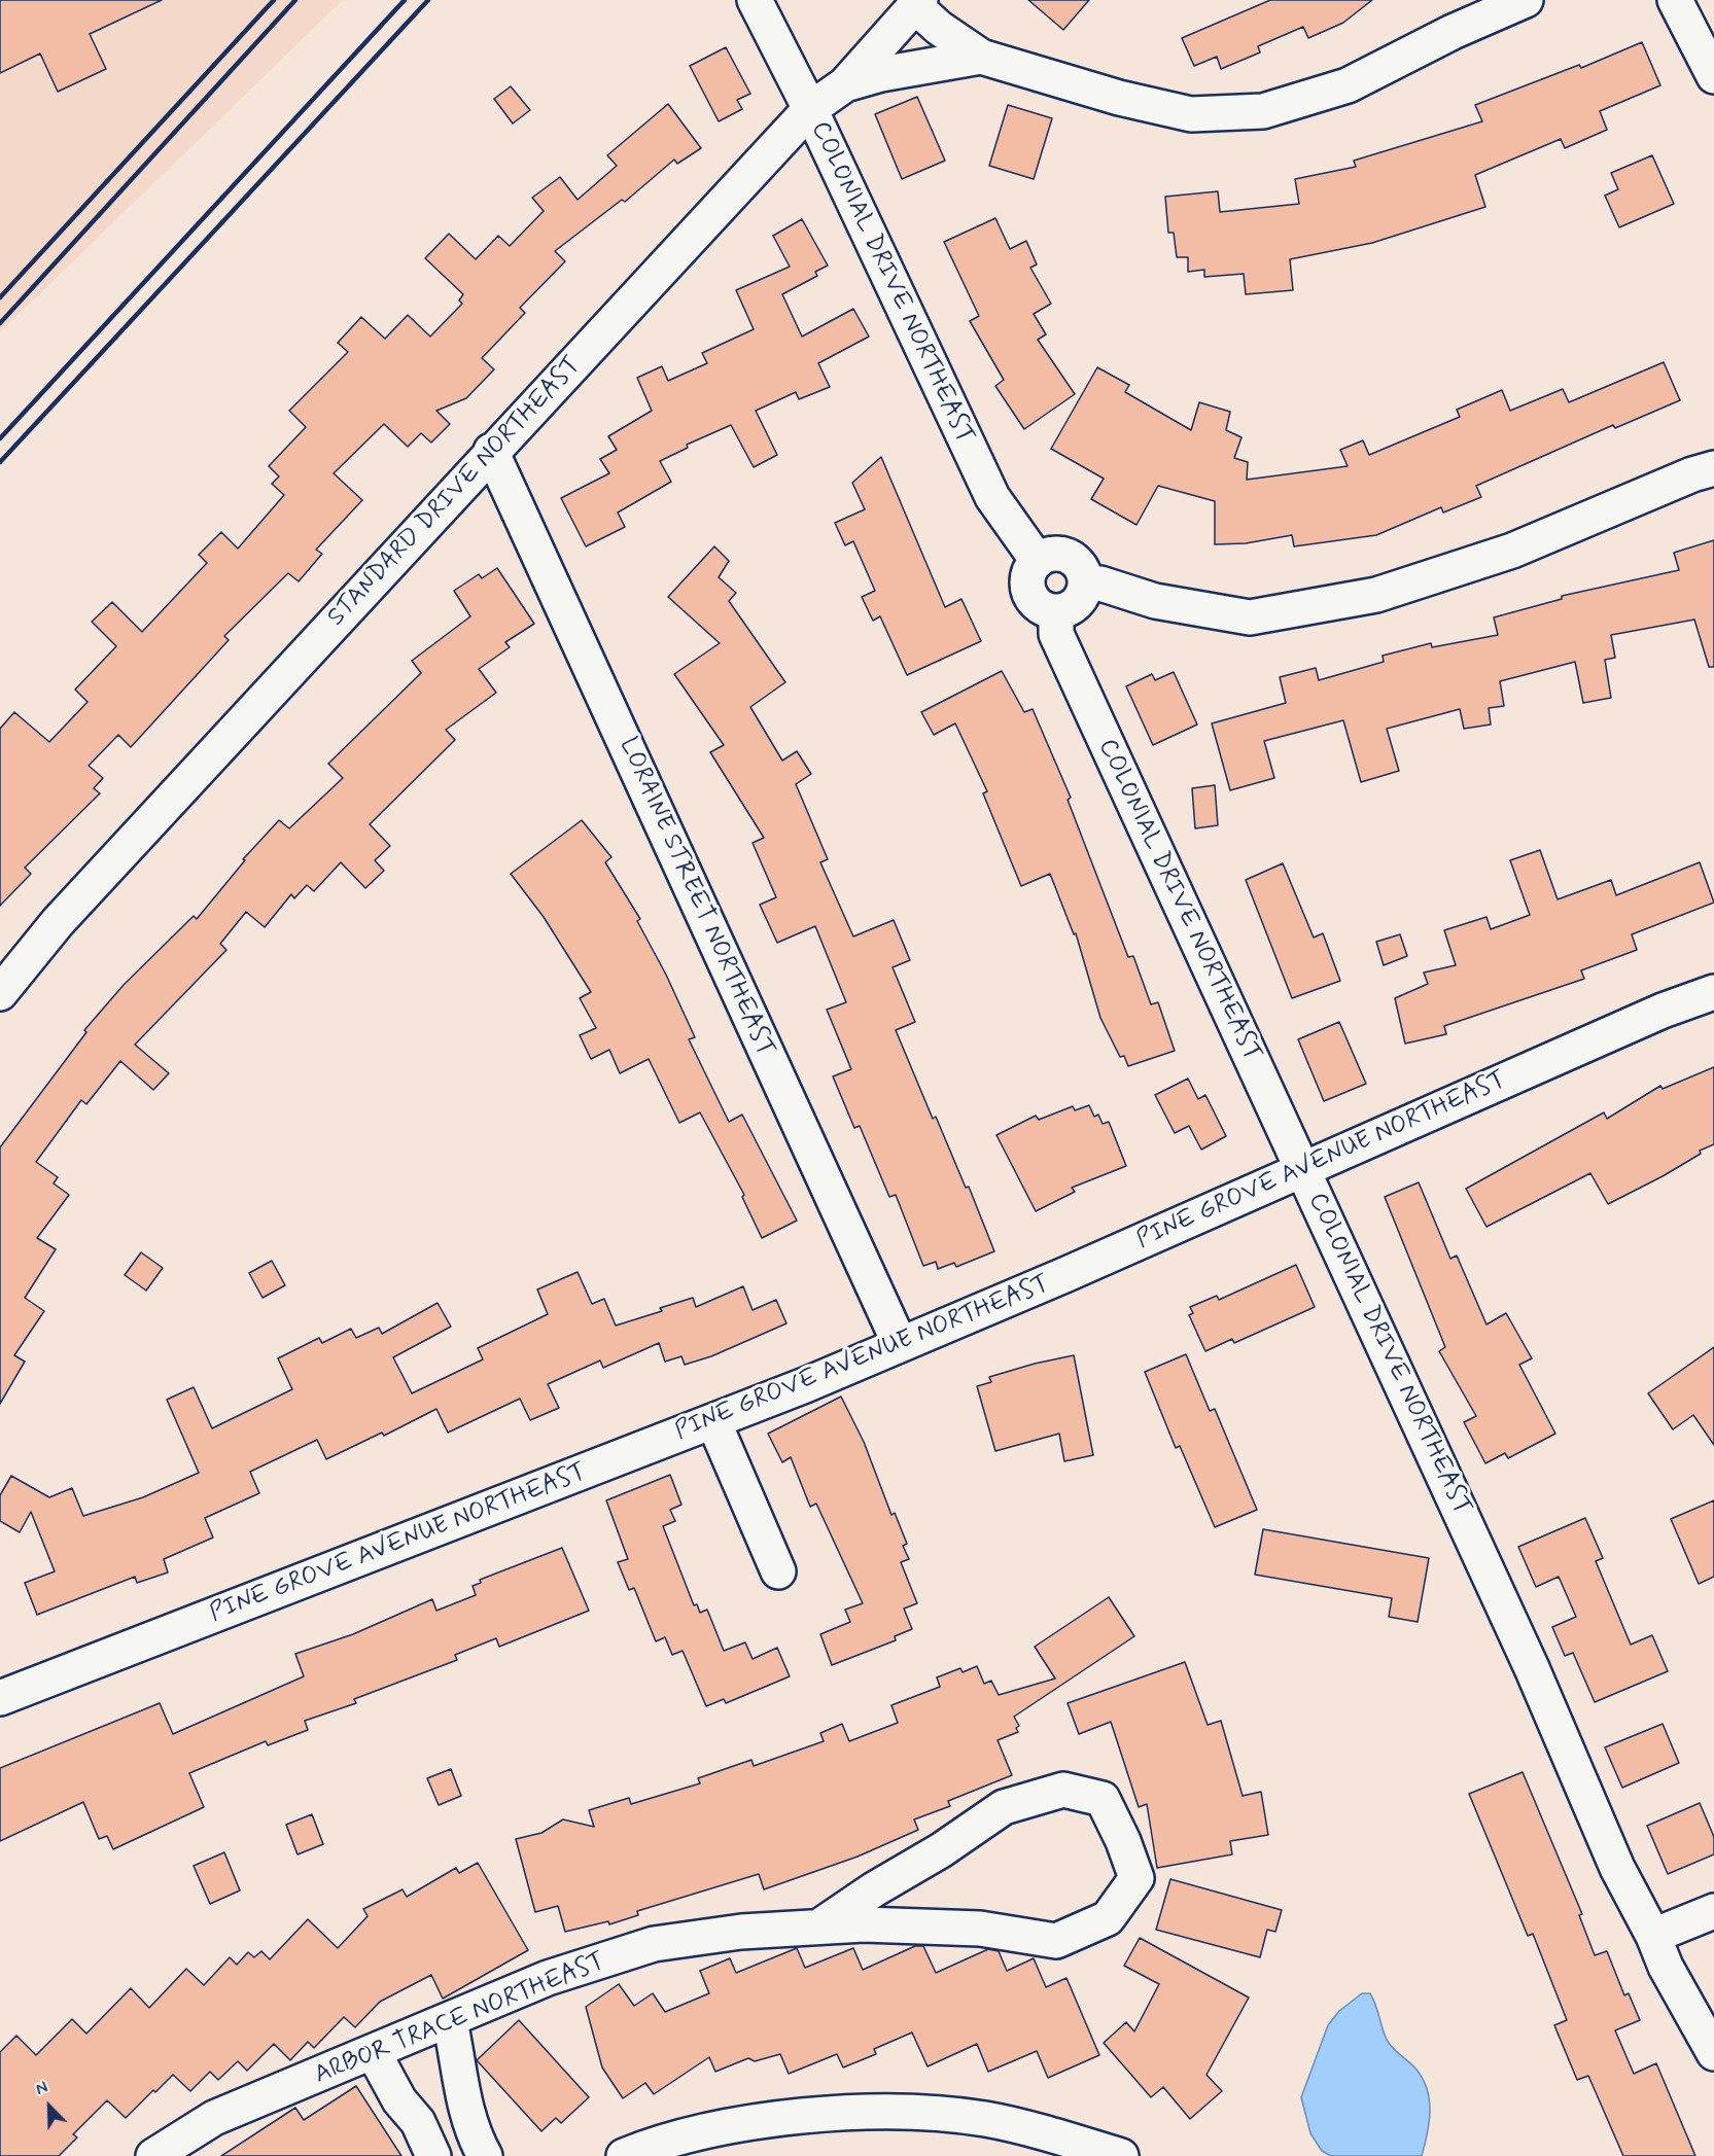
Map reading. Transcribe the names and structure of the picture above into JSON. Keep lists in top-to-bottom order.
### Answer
{
  "streets": {
    "street": [
      "COLONIAL DRIVE NORTHEAST",
      "STANDARD DRIVE NORTHEAST",
      "LORAINE STREET NORTHEAST",
      "PINE GROVE AVENUE NORTHEAST",
      "ARBOR TRACE NORTHEAST"
    ]
  },
  "crossings": [
    ["COLONIAL DRIVE NORTHEAST", "STANDARD DRIVE NORTHEAST"],
    ["COLONIAL DRIVE NORTHEAST", "PINE GROVE AVENUE NORTHEAST"],
    ["STANDARD DRIVE NORTHEAST", "LORAINE STREET NORTHEAST"],
    ["LORAINE STREET NORTHEAST", "PINE GROVE AVENUE NORTHEAST"]
  ],
  "north": "top left"
}
